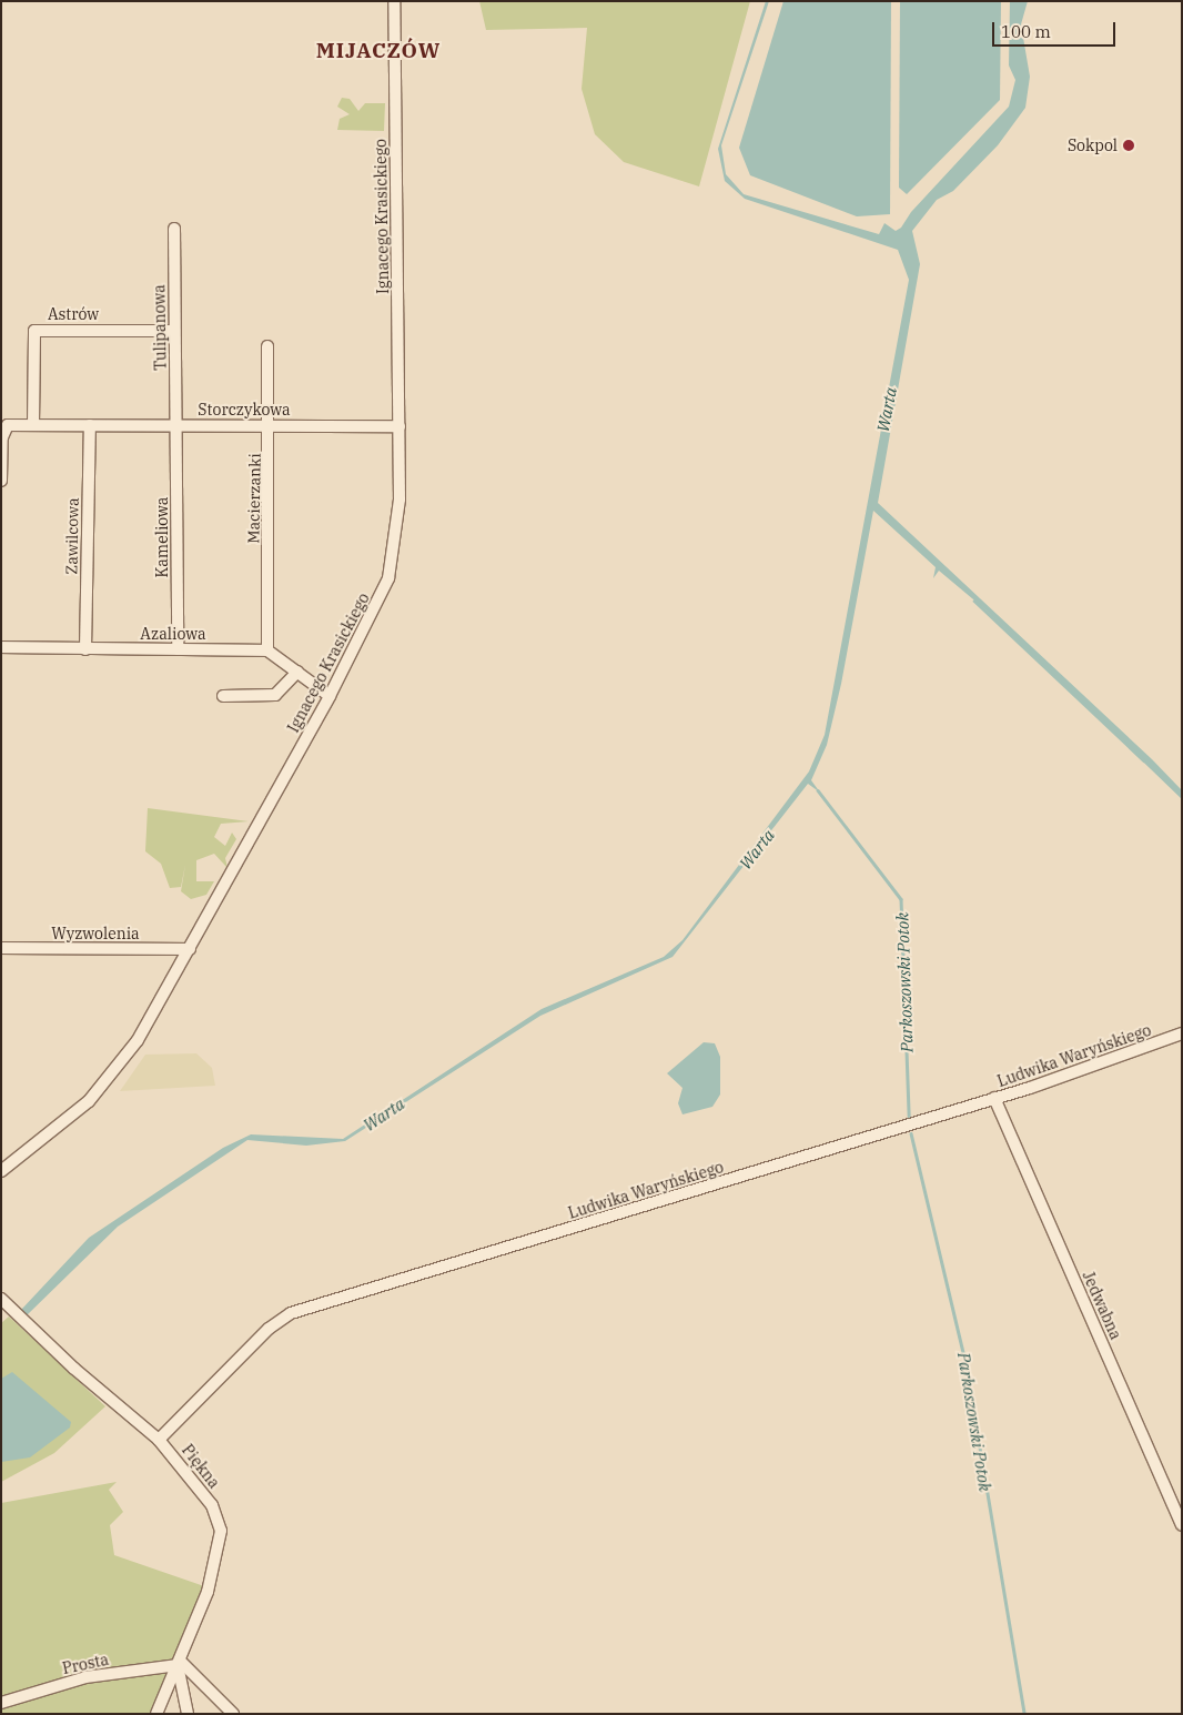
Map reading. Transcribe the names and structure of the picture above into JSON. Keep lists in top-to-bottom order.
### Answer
{
  "streets": {
    "street": [
      "Ignacego Krasickiego",
      "Astrów",
      "Tulipanowa",
      "Storczykowa",
      "Macierzanki",
      "Zawilcowa",
      "Kameliowa",
      "Azaliowa",
      "Wyzwolenia",
      "Ludwika Waryńskiego",
      "Jedwabna",
      "Piękna",
      "Prosta"
    ]
  },
  "crossings": [
    ["Ignacego Krasickiego", "Storczykowa"],
    ["Ignacego Krasickiego", "Wyzwolenia"],
    ["Astrów", "Tulipanowa"],
    ["Astrów", "Storczykowa"],
    ["Tulipanowa", "Storczykowa"],
    ["Tulipanowa", "Kameliowa"],
    ["Storczykowa", "Macierzanki"],
    ["Storczykowa", "Zawilcowa"],
    ["Storczykowa", "Kameliowa"],
    ["Macierzanki", "Azaliowa"],
    ["Zawilcowa", "Azaliowa"],
    ["Kameliowa", "Azaliowa"],
    ["Ludwika Waryńskiego", "Jedwabna"],
    ["Ludwika Waryńskiego", "Piękna"],
    ["Piękna", "Prosta"]
  ],
  "districts": ["MIJACZÓW"],
  "water": ["Warta", "Parkoszowski Potok"],
  "places": ["Sokpol"],
  "scale_bar": "100 m"
}
